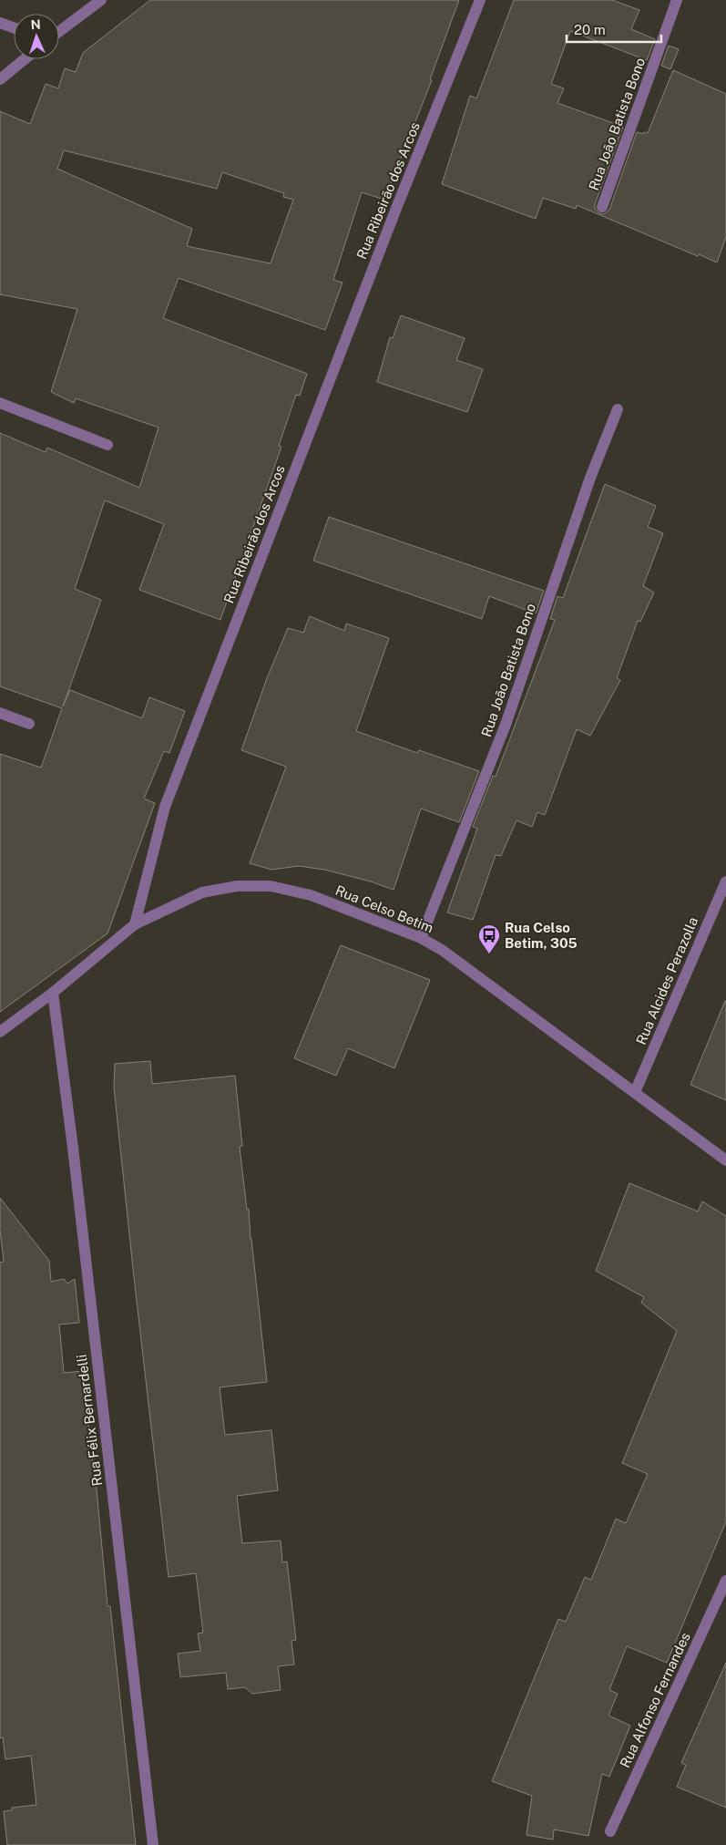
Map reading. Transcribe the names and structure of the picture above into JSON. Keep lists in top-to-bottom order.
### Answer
{
  "streets": {
    "street": [
      "Rua João Batista Bono",
      "Rua Ribeirão dos Arcos",
      "Rua Celso Betim",
      "Rua Alcides Perazolla",
      "Rua Félix Bernardelli",
      "Rua Alfonso Fernandes"
    ]
  },
  "crossings": [
    ["Rua João Batista Bono", "Rua Celso Betim"],
    ["Rua Ribeirão dos Arcos", "Rua Celso Betim"],
    ["Rua Celso Betim", "Rua Alcides Perazolla"]
  ],
  "places": {
    "bus stop": ["Rua Celso Betim, 305"]
  },
  "scale_bar": "20 m",
  "north": "top"
}
